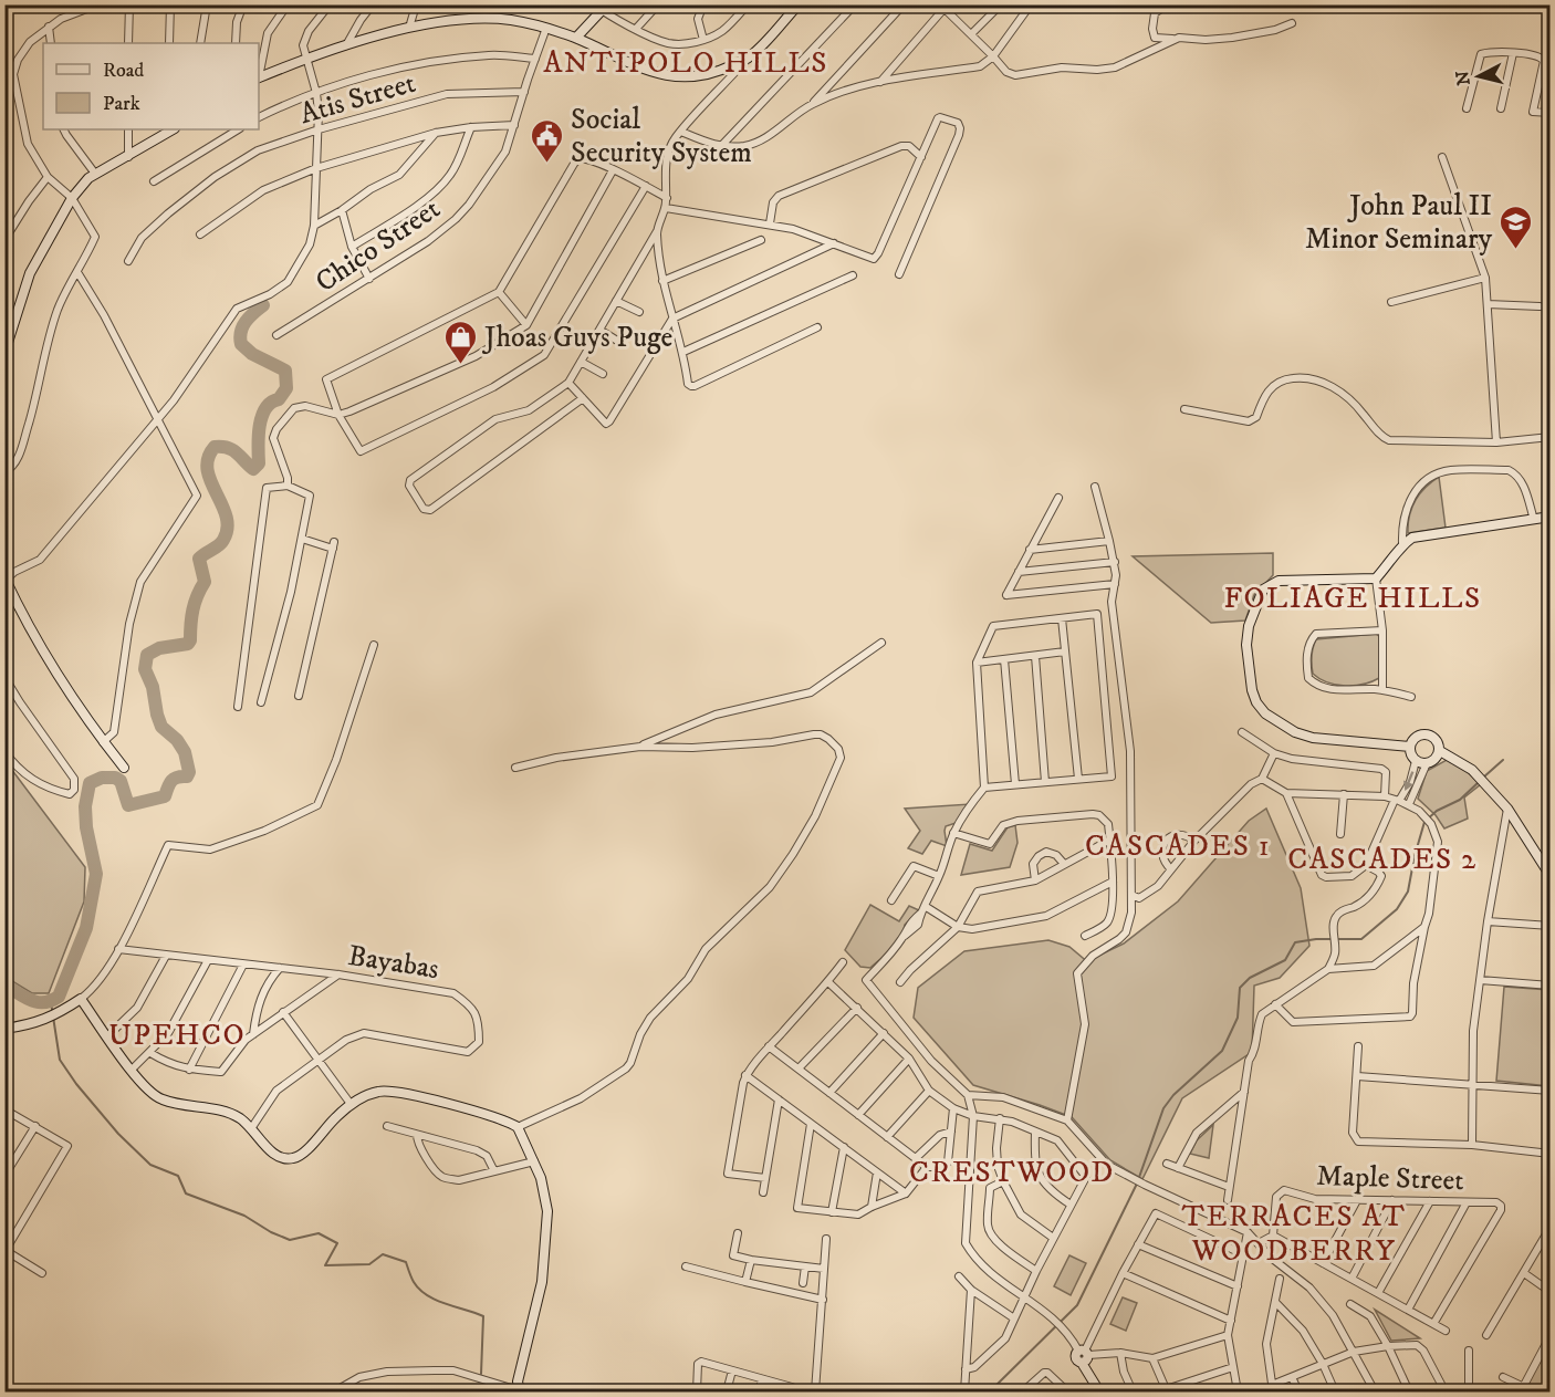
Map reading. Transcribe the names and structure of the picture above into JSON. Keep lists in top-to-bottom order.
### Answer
{
  "streets": {
    "street": [
      "Atis Street",
      "Chico Street",
      "Bayabas",
      "Maple Street"
    ]
  },
  "crossings": [
    ["Atis Street", "Chico Street"]
  ],
  "districts": [
    "ANTIPOLO HILLS",
    "FOLIAGE HILLS",
    "CASCADES 1",
    "CASCADES 2",
    "UPEHCO",
    "CRESTWOOD",
    "TERRACES AT WOODBERRY"
  ],
  "places": {
    "public building": ["Social Security System"],
    "school or university": ["John Paul II Minor Seminary"],
    "shop": ["Jhoas Guys Puge"]
  },
  "legend": ["Road", "Park"],
  "north": "left"
}
